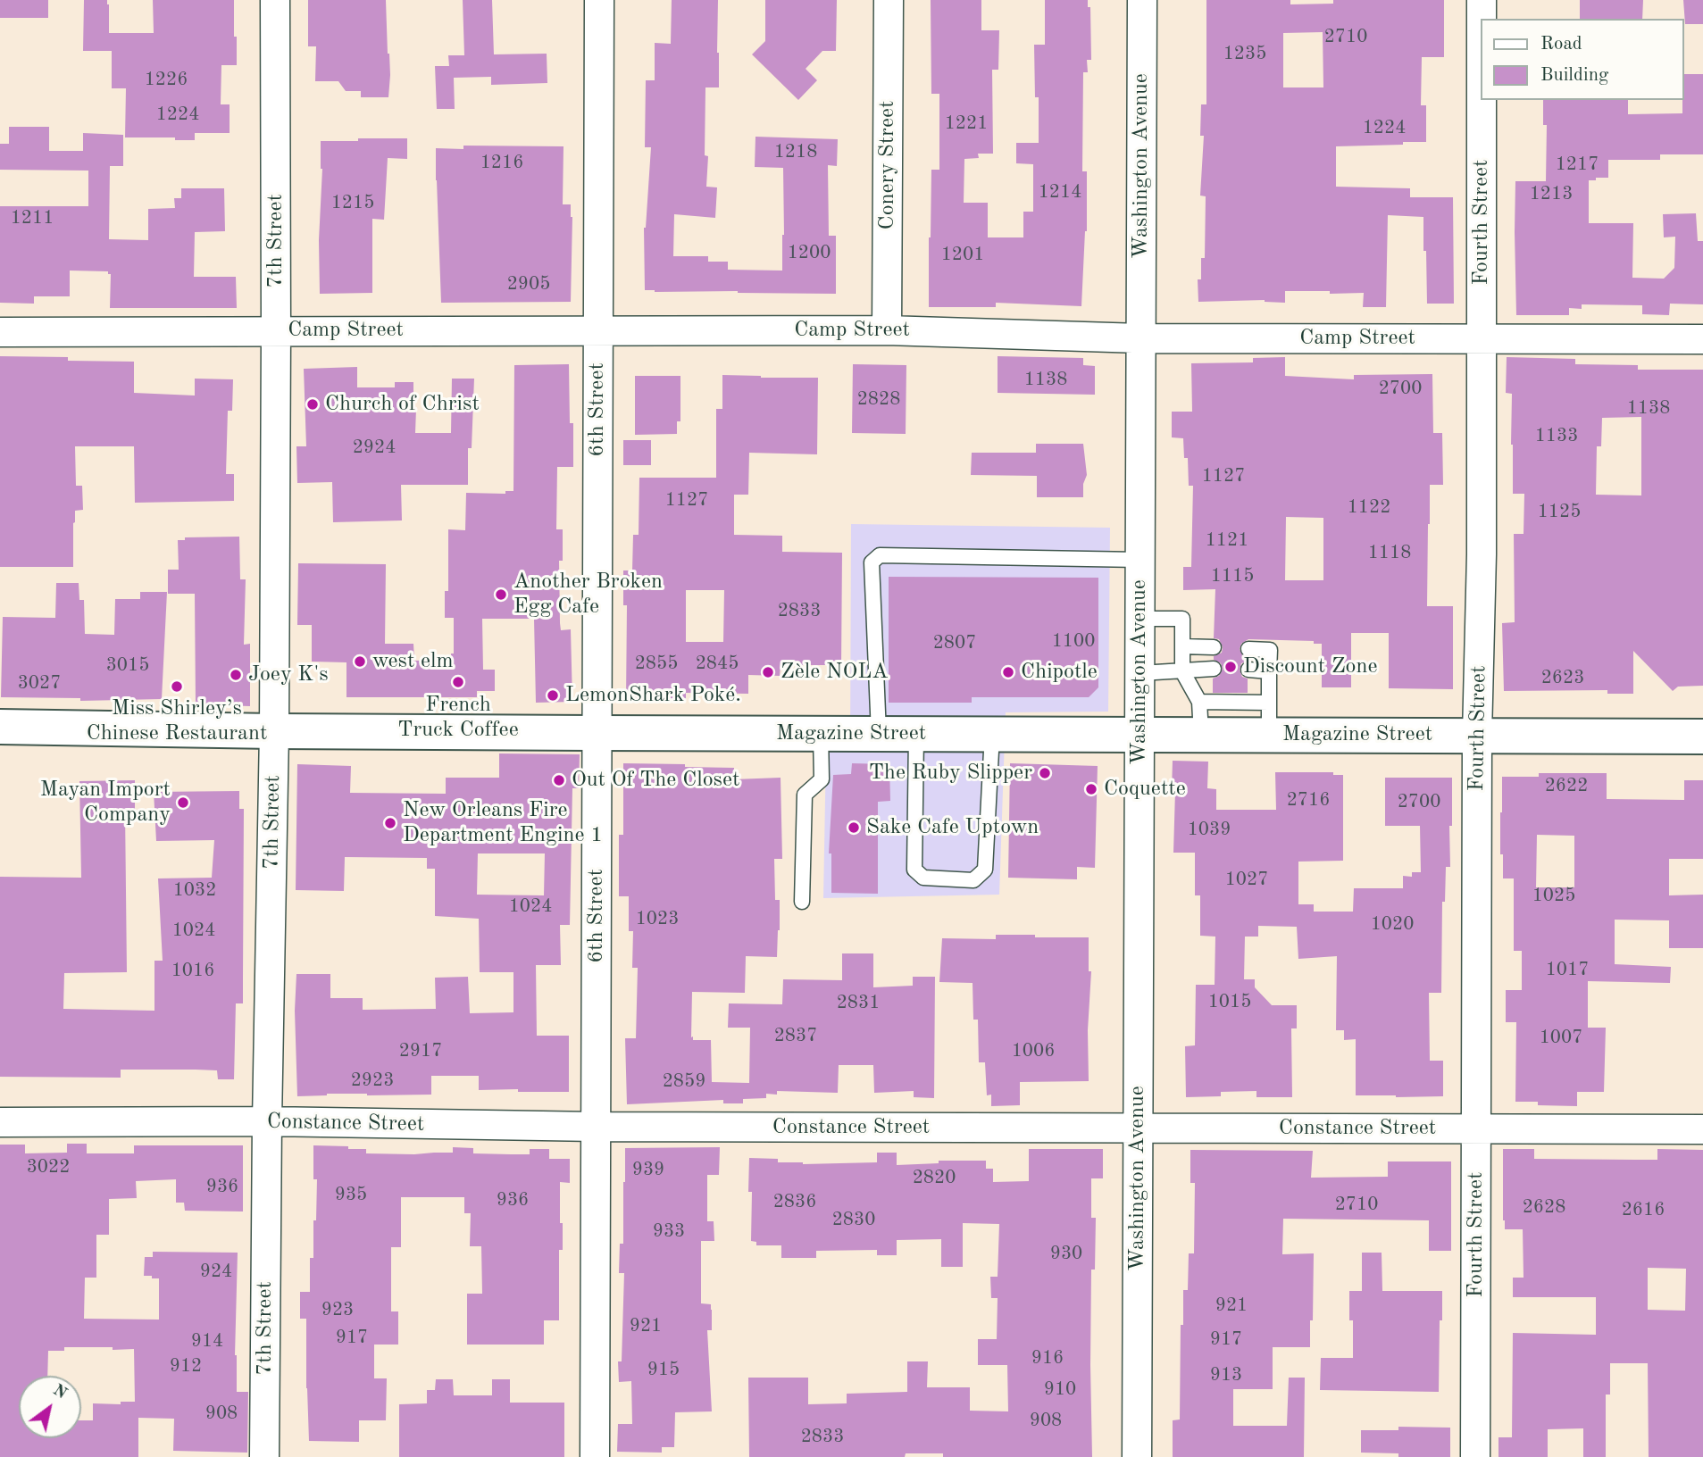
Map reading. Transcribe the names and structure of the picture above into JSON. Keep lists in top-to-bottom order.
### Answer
{
  "streets": {
    "street": [
      "Conery Street",
      "Washington Avenue",
      "Fourth Street",
      "7th Street",
      "Camp Street",
      "6th Street",
      "Magazine Street",
      "Constance Street"
    ]
  },
  "crossings": [
    ["Conery Street", "Camp Street"],
    ["Washington Avenue", "Camp Street"],
    ["Washington Avenue", "Magazine Street"],
    ["Washington Avenue", "Constance Street"],
    ["Fourth Street", "Camp Street"],
    ["Fourth Street", "Magazine Street"],
    ["Fourth Street", "Constance Street"],
    ["7th Street", "Camp Street"],
    ["7th Street", "Magazine Street"],
    ["7th Street", "Constance Street"],
    ["Camp Street", "6th Street"],
    ["6th Street", "Magazine Street"],
    ["6th Street", "Constance Street"]
  ],
  "places": [
    "Church of Christ",
    "Another Broken Egg Cafe",
    "west elm",
    "Discount Zone",
    "Zèle NOLA",
    "Chipotle",
    "Joey K's",
    "French Truck Coffee",
    "Miss Shirley’s Chinese Restaurant",
    "LemonShark Poké.",
    "The Ruby Slipper",
    "Out Of The Closet",
    "Coquette",
    "Mayan Import Company",
    "New Orleans Fire Department Engine 1",
    "Sake Cafe Uptown"
  ],
  "house_numbers": [
    "2710",
    "1235",
    "1226",
    "1224",
    "1221",
    "1224",
    "1218",
    "1216",
    "1217",
    "1214",
    "1213",
    "1215",
    "1211",
    "1200",
    "1201",
    "2905",
    "1138",
    "2700",
    "2828",
    "1138",
    "1133",
    "2924",
    "1127",
    "1127",
    "1122",
    "1125",
    "1121",
    "1118",
    "1115",
    "2833",
    "1100",
    "2807",
    "2855",
    "2845",
    "3015",
    "2623",
    "3027",
    "2622",
    "2716",
    "2700",
    "1039",
    "1027",
    "1032",
    "1025",
    "1024",
    "1023",
    "1020",
    "1024",
    "1017",
    "1016",
    "1015",
    "2831",
    "2837",
    "1007",
    "2917",
    "1006",
    "2923",
    "2859",
    "3022",
    "939",
    "2820",
    "936",
    "935",
    "936",
    "2836",
    "2710",
    "2628",
    "2616",
    "2830",
    "933",
    "930",
    "924",
    "921",
    "923",
    "921",
    "917",
    "917",
    "914",
    "916",
    "912",
    "915",
    "913",
    "910",
    "908",
    "908",
    "2833"
  ],
  "legend": ["Road", "Building"],
  "north": "top right"
}
